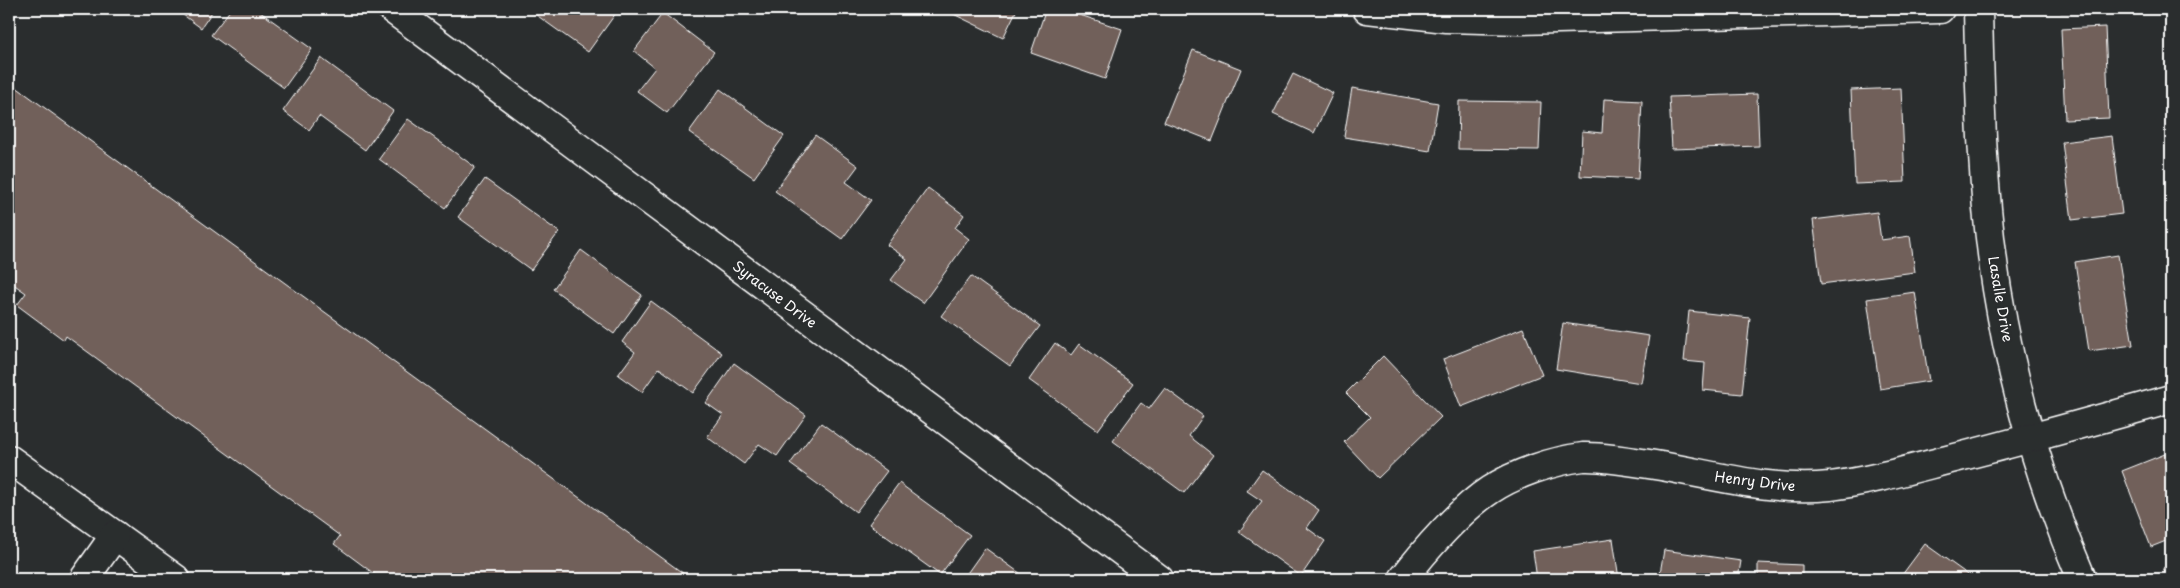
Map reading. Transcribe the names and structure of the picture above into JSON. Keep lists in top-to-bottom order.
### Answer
{
  "streets": {
    "street": ["Syracuse Drive", "Lasalle Drive", "Henry Drive"]
  },
  "crossings": [
    ["Lasalle Drive", "Henry Drive"]
  ]
}
